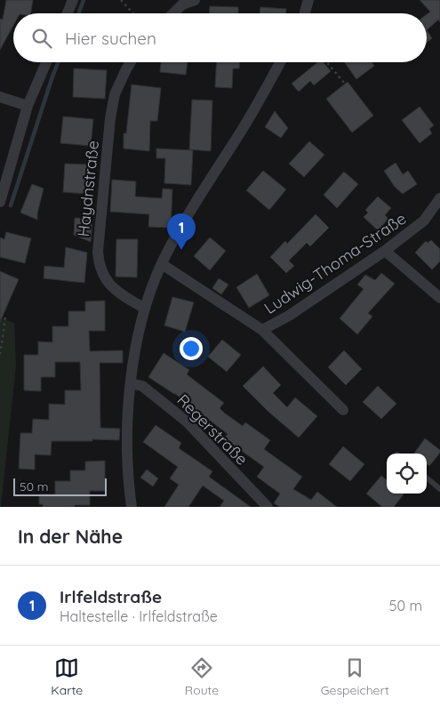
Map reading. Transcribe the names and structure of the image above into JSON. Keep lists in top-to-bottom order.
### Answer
{
  "streets": {
    "street": ["Haydnstraße", "Ludwig-Thoma-Straße", "Regerstraße"]
  },
  "scale_bar": "50 m",
  "page": {
    "search": "Hier suchen",
    "pins": "1",
    "scale": "50 m",
    "heading": "In der Nähe",
    "list": [
      {
        "mark": "1",
        "name": "Irlfeldstraße",
        "note": "Haltestelle · Irlfeldstraße",
        "value": "50 m"
      }
    ],
    "nav": ["Karte", "Route", "Gespeichert"]
  }
}
